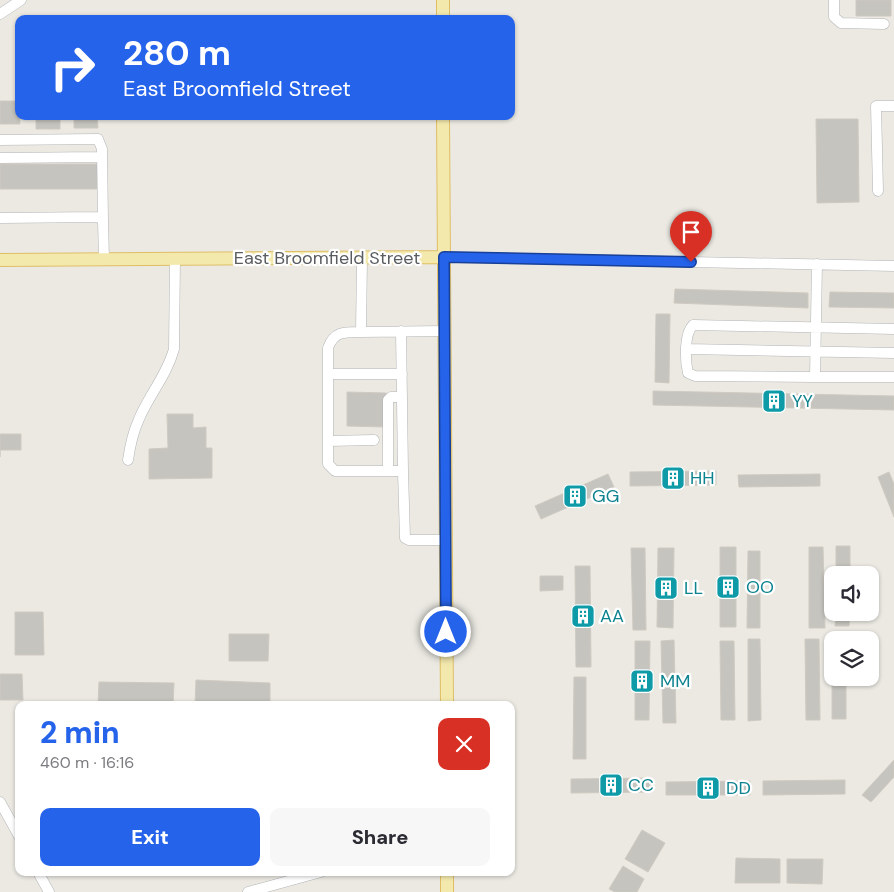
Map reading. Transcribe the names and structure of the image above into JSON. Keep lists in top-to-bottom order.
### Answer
{
  "streets": {
    "main road": ["East Broomfield Street"]
  },
  "places": {
    "building": [
      "YY",
      "HH",
      "GG",
      "OO",
      "LL",
      "AA",
      "MM",
      "CC",
      "DD"
    ]
  },
  "page": {
    "turn": ["280 m", "East Broomfield Street"],
    "heading": ["2 min", "460 m · 16:16"],
    "buttons": ["Exit", "Share"]
  }
}
